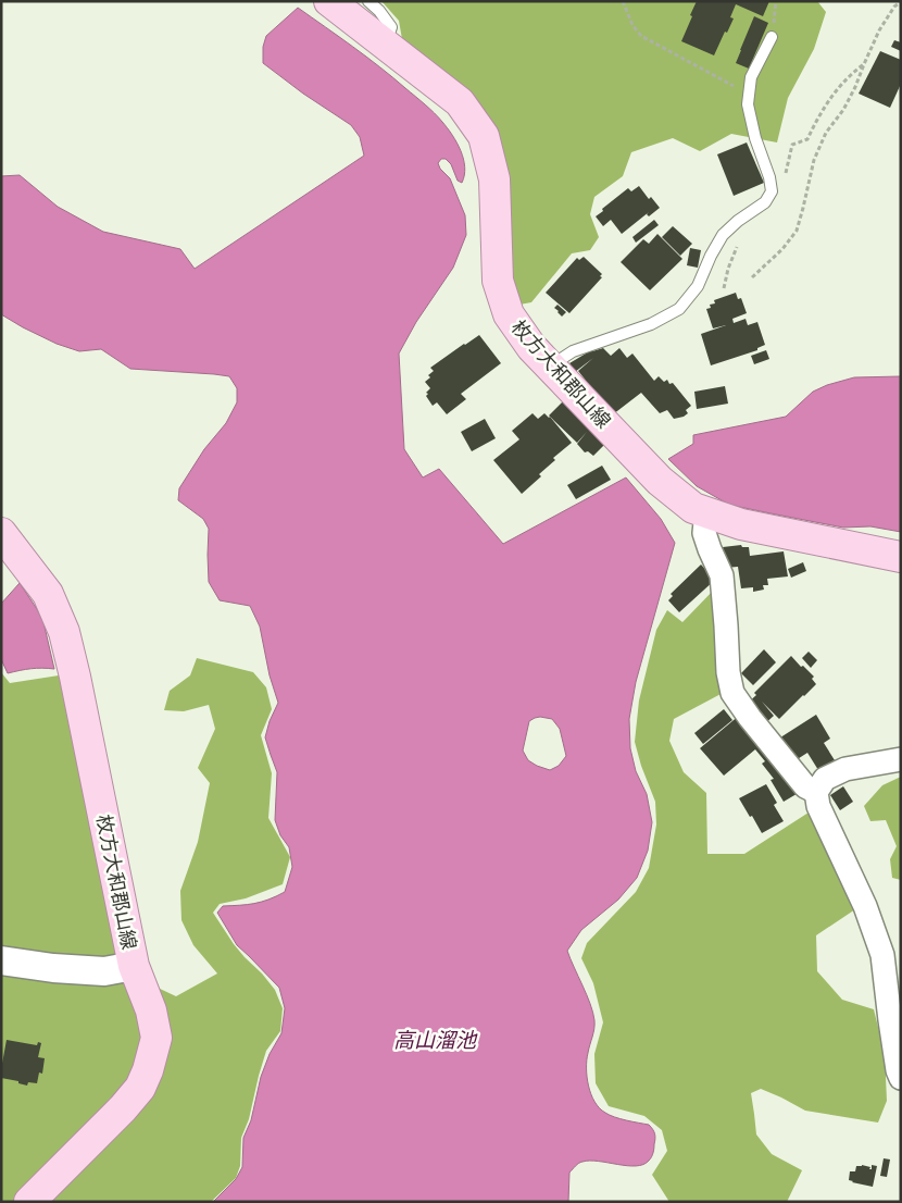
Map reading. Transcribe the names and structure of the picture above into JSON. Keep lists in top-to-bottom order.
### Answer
{
  "streets": {
    "main road": ["枚方大和郡山線"]
  },
  "water": ["高山溜池"]
}
